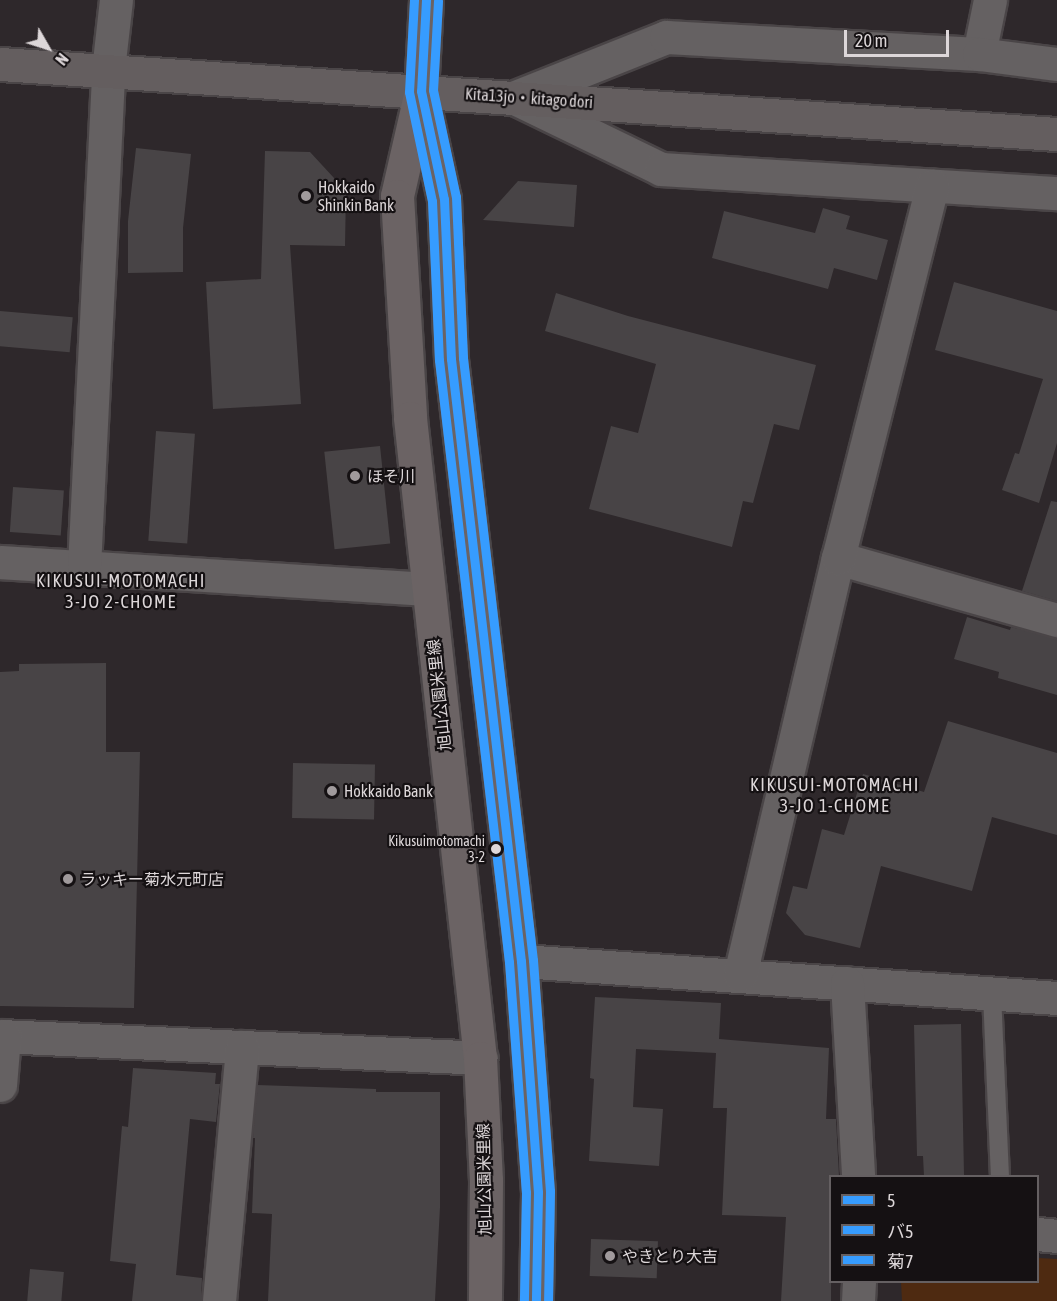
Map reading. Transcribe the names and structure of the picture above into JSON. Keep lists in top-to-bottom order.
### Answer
{
  "streets": {
    "main road": ["旭山公園米里線"],
    "street": ["Kita13jo・kitago dori"]
  },
  "crossings": [
    ["Kita13jo・kitago dori", "旭山公園米里線"]
  ],
  "districts": ["KIKUSUI-MOTOMACHI 3-JO 2-CHOME", "KIKUSUI-MOTOMACHI 3-JO 1-CHOME"],
  "places": [
    "Hokkaido Shinkin Bank",
    "ほそ川",
    "Hokkaido Bank",
    "Kikusuimotomachi 3-2",
    "ラッキー菊水元町店",
    "やきとり大吉"
  ],
  "lines": ["transit line 5", "transit line バ5", "transit line 菊7"],
  "legend": ["5", "バ5", "菊7"],
  "scale_bar": "20 m",
  "north": "bottom right"
}
